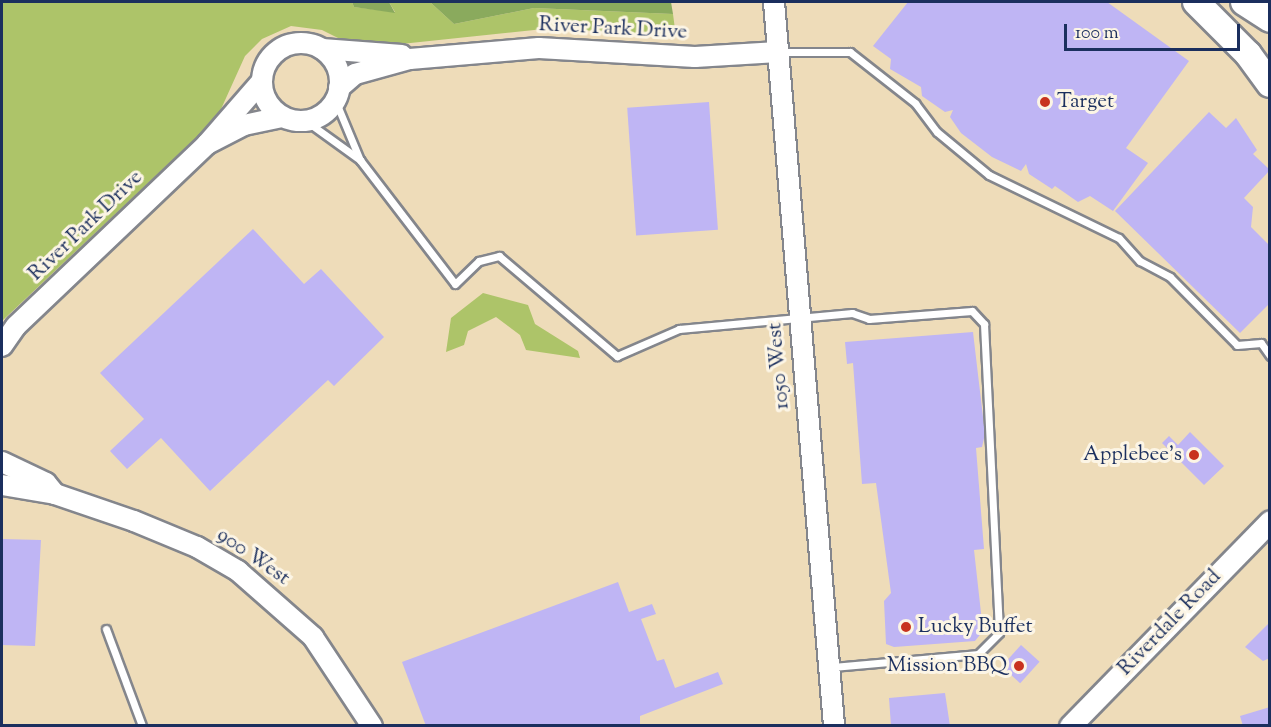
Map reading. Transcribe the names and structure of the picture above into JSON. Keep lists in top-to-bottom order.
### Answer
{
  "streets": {
    "main road": ["Riverdale Road"],
    "street": ["River Park Drive", "1050 West", "900 West"]
  },
  "crossings": [
    ["River Park Drive", "1050 West"]
  ],
  "places": [
    "Target",
    "Applebee's",
    "Lucky Buffet",
    "Mission BBQ"
  ],
  "scale_bar": "100 m"
}
